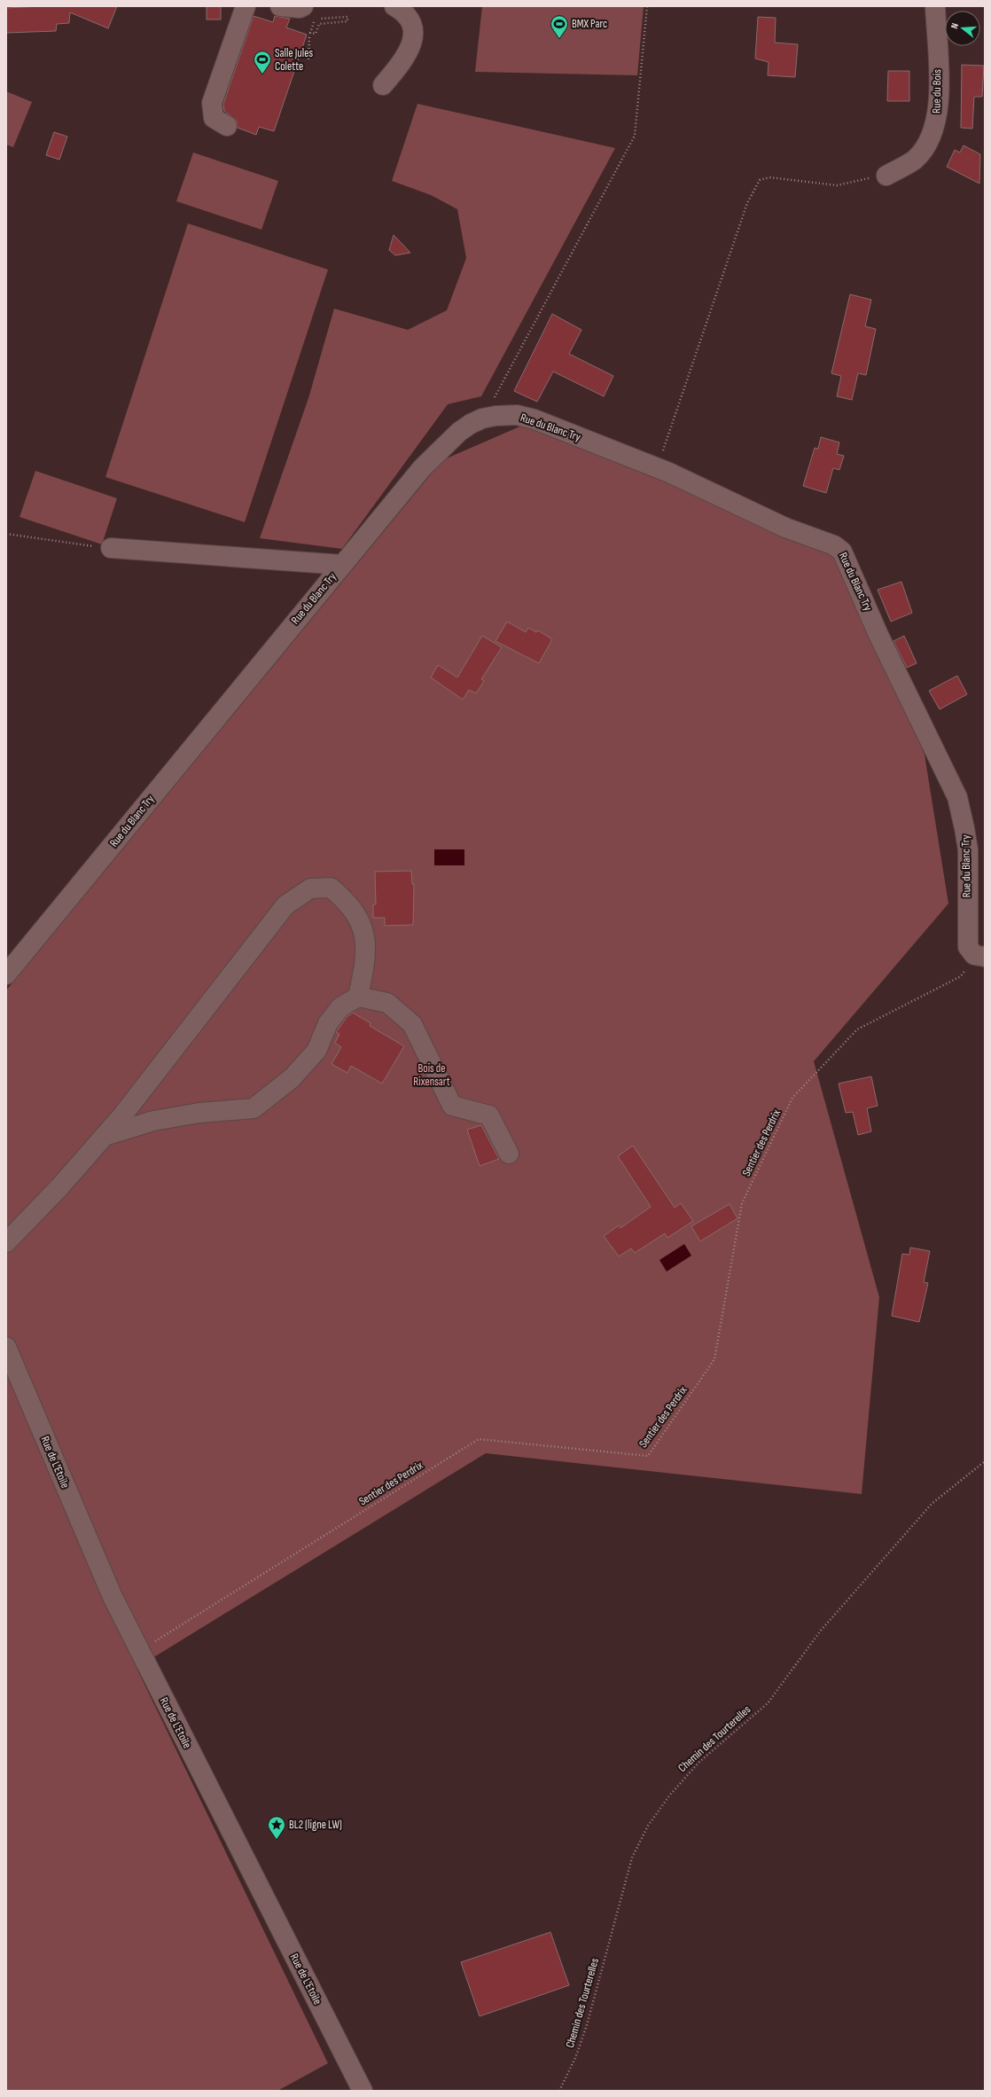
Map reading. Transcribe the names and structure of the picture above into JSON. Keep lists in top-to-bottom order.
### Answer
{
  "streets": {
    "street": ["Rue du Bois", "Rue du Blanc Try", "Rue de L'Etoile"],
    "path": ["Sentier des Perdrix", "Chemin des Tourterelles"]
  },
  "crossings": [
    ["Rue du Blanc Try", "Sentier des Perdrix"],
    ["Sentier des Perdrix", "Rue de L'Etoile"]
  ],
  "parks": ["Bois de Rixensart"],
  "places": {
    "sports": ["BMX Parc", "Salle Jules Colette"],
    "place": ["BL2 (ligne LW)"]
  },
  "north": "left"
}
